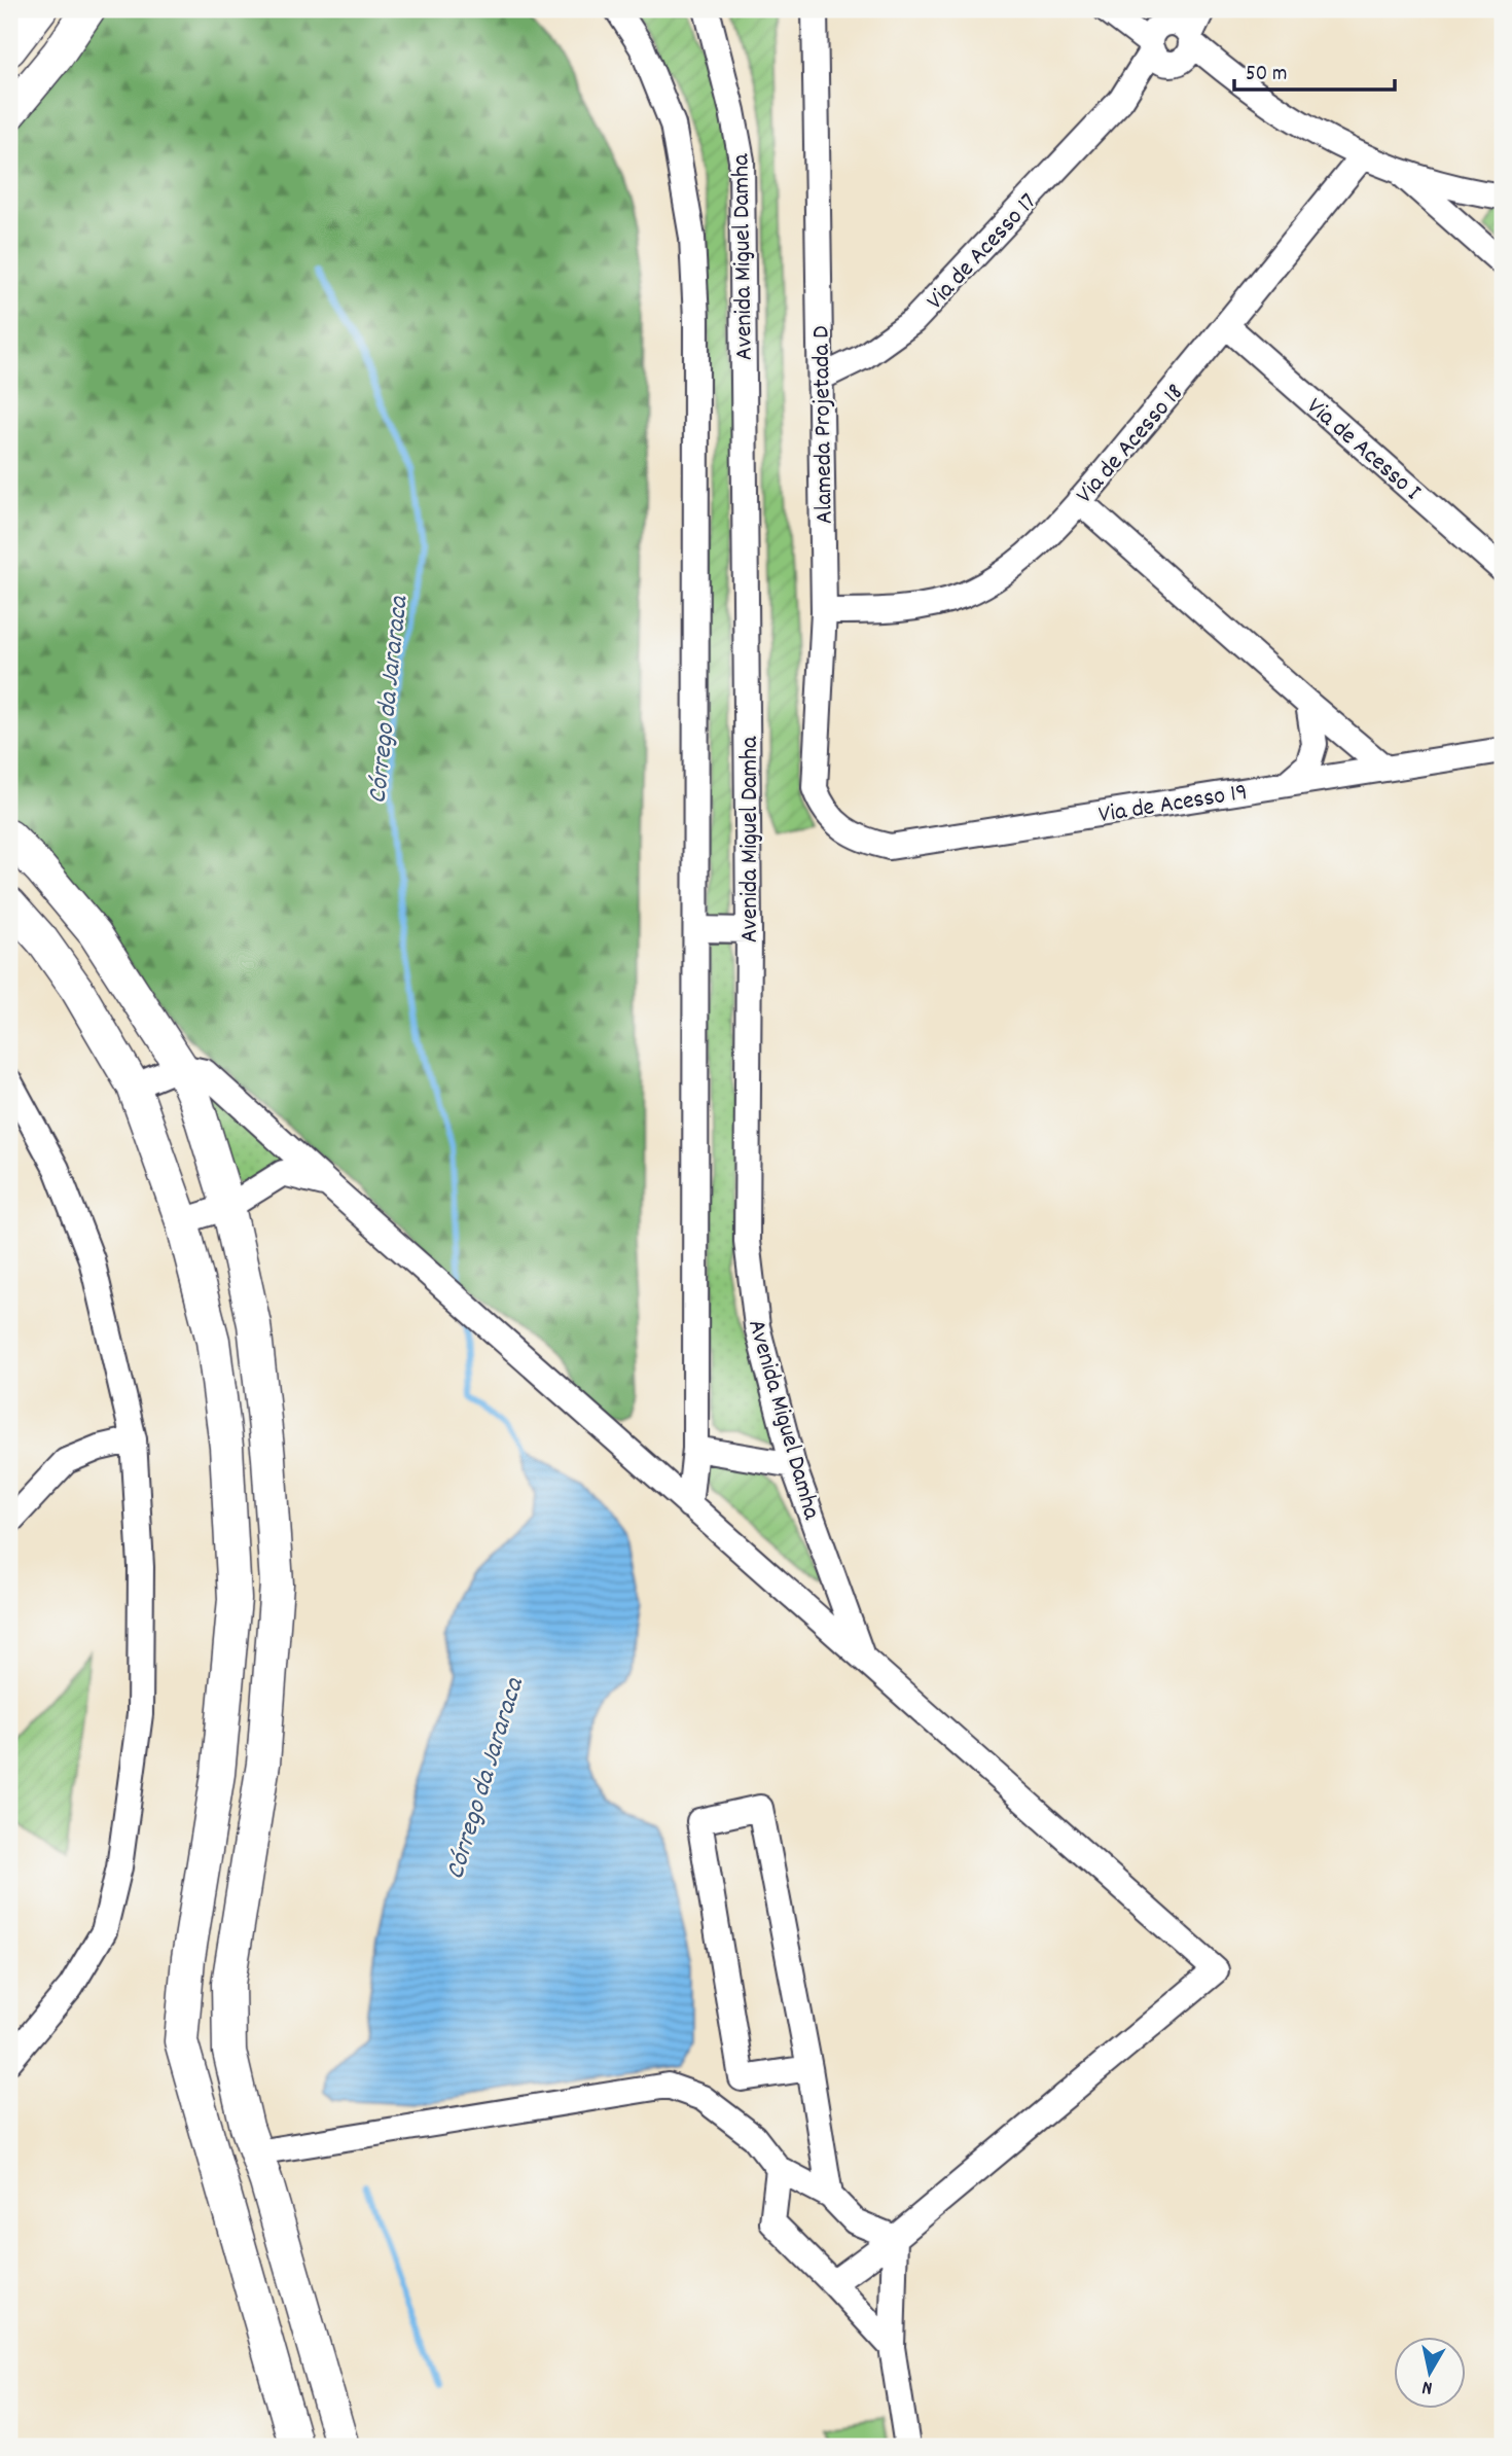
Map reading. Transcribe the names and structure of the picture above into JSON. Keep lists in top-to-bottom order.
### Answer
{
  "streets": {
    "street": [
      "Via de Acesso 17",
      "Avenida Miguel Damha",
      "Alameda Projetada D",
      "Via de Acesso 18",
      "Via de Acesso I",
      "Via de Acesso 19"
    ]
  },
  "crossings": [
    ["Via de Acesso 17", "Alameda Projetada D"],
    ["Alameda Projetada D", "Via de Acesso 18"],
    ["Alameda Projetada D", "Via de Acesso 19"],
    ["Via de Acesso 18", "Via de Acesso I"]
  ],
  "water": ["Córrego da Jararaca"],
  "scale_bar": "50 m",
  "north": "bottom"
}
